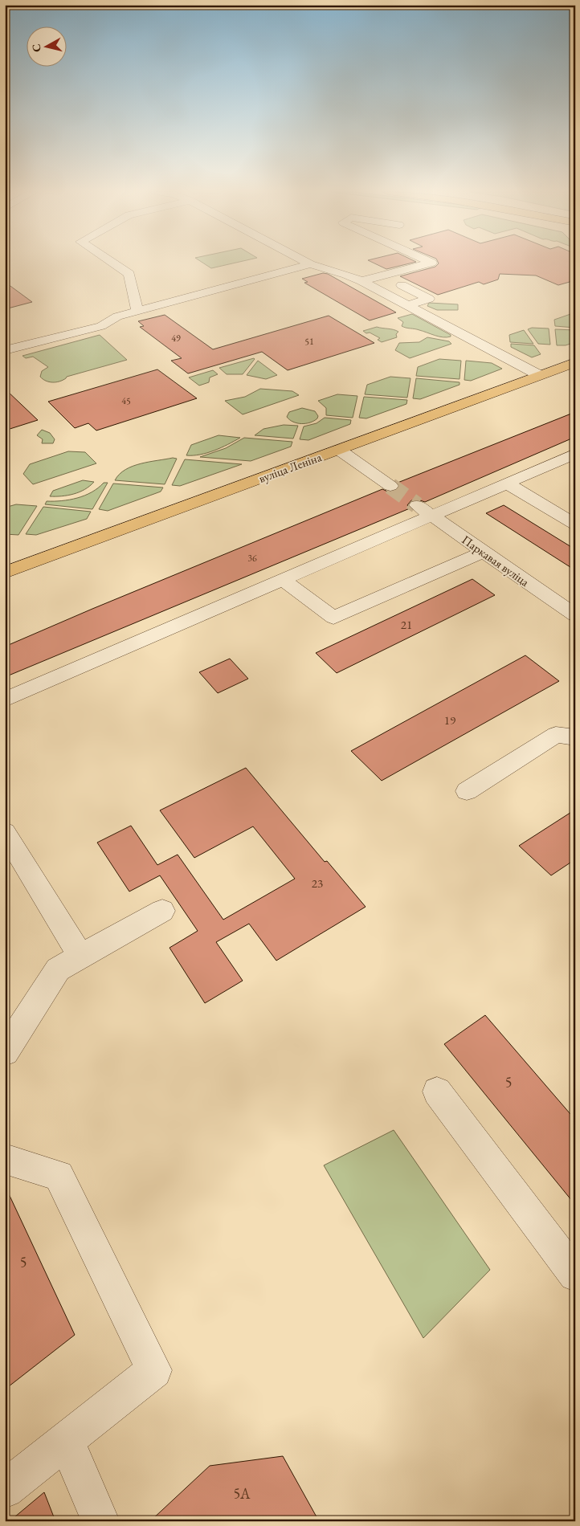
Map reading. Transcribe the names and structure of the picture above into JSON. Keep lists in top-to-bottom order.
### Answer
{
  "streets": {
    "main road": ["вуліца Леніна"],
    "street": ["Паркавая вуліца"]
  },
  "house_numbers": [
    "49",
    "51",
    "45",
    "36",
    "21",
    "19",
    "23",
    "5",
    "5",
    "5А"
  ],
  "north": "left"
}
